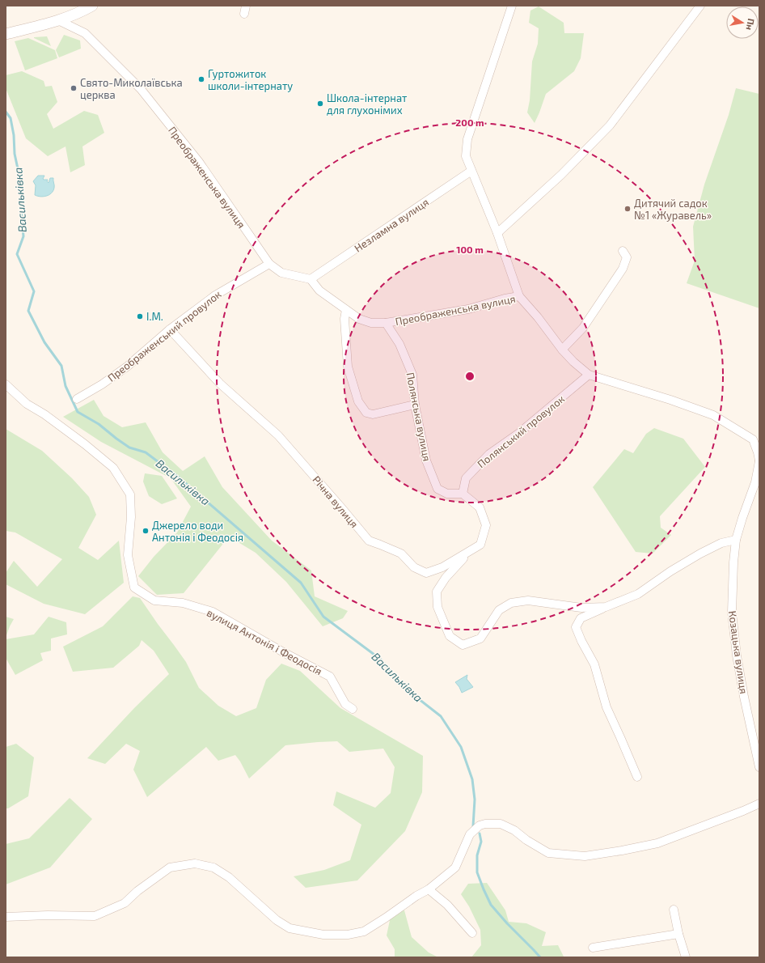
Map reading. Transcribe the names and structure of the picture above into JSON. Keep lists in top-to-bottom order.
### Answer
{
  "streets": {
    "street": [
      "Преображенська вулиця",
      "Незламна вулиця",
      "Преображенський провулок",
      "Полянська вулиця",
      "Полянський провулок",
      "Річна вулиця",
      "вулиця Антонія і Феодосія",
      "Козацька вулиця"
    ]
  },
  "crossings": [
    ["Преображенська вулиця", "Незламна вулиця"],
    ["Преображенська вулиця", "Преображенський провулок"],
    ["Преображенська вулиця", "Полянська вулиця"],
    ["Преображенська вулиця", "Полянський провулок"],
    ["Преображенська вулиця", "Козацька вулиця"],
    ["Преображенський провулок", "Річна вулиця"],
    ["Полянська вулиця", "Полянський провулок"],
    ["Полянська вулиця", "Річна вулиця"],
    ["Полянський провулок", "Річна вулиця"]
  ],
  "water": ["Васильківка"],
  "places": [
    "Гуртожиток школи-інтернату",
    "Свято-Миколаївська церква",
    "Школа-інтернат для глухонімих",
    "Дитячий садок №1 «Журавель»",
    "І.М.",
    "Джерело води Антонія і Феодосія"
  ],
  "north": "right",
  "rings": ["200 m", "100 m"]
}
